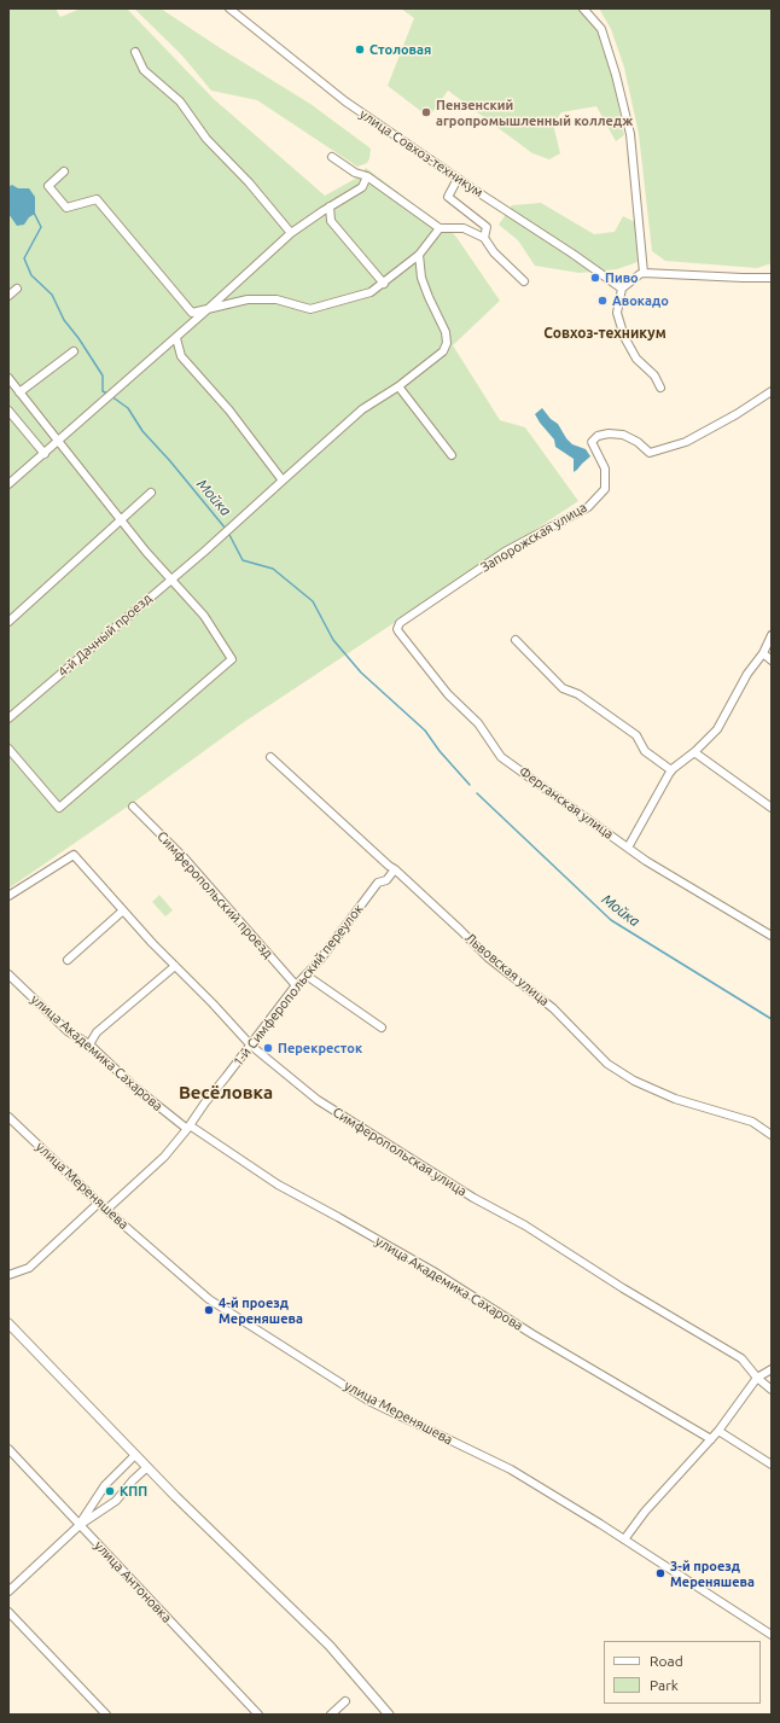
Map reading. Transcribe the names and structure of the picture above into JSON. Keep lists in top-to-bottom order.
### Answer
{
  "streets": {
    "street": [
      "улица Совхоз-техникум",
      "Запорожская улица",
      "4-й Дачный проезд",
      "Ферганская улица",
      "Симферопольский проезд",
      "Львовская улица",
      "1-й Симферопольский переулок",
      "улица Академика Сахарова",
      "Симферопольская улица",
      "улица Мереняшева",
      "улица Антоновка"
    ]
  },
  "crossings": [
    ["Запорожская улица", "Ферганская улица"],
    ["Симферопольский проезд", "1-й Симферопольский переулок"],
    ["Львовская улица", "1-й Симферопольский переулок"],
    ["1-й Симферопольский переулок", "улица Академика Сахарова"],
    ["1-й Симферопольский переулок", "Симферопольская улица"],
    ["1-й Симферопольский переулок", "улица Мереняшева"]
  ],
  "districts": ["Совхоз-техникум", "Весёловка"],
  "water": ["Мойка"],
  "places": [
    "Столовая",
    "Пензенский агропромышленный колледж",
    "Пиво",
    "Авокадо",
    "Перекресток",
    "4-й проезд Мереняшева",
    "КПП",
    "3-й проезд Мереняшева"
  ],
  "legend": ["Road", "Park"]
}
